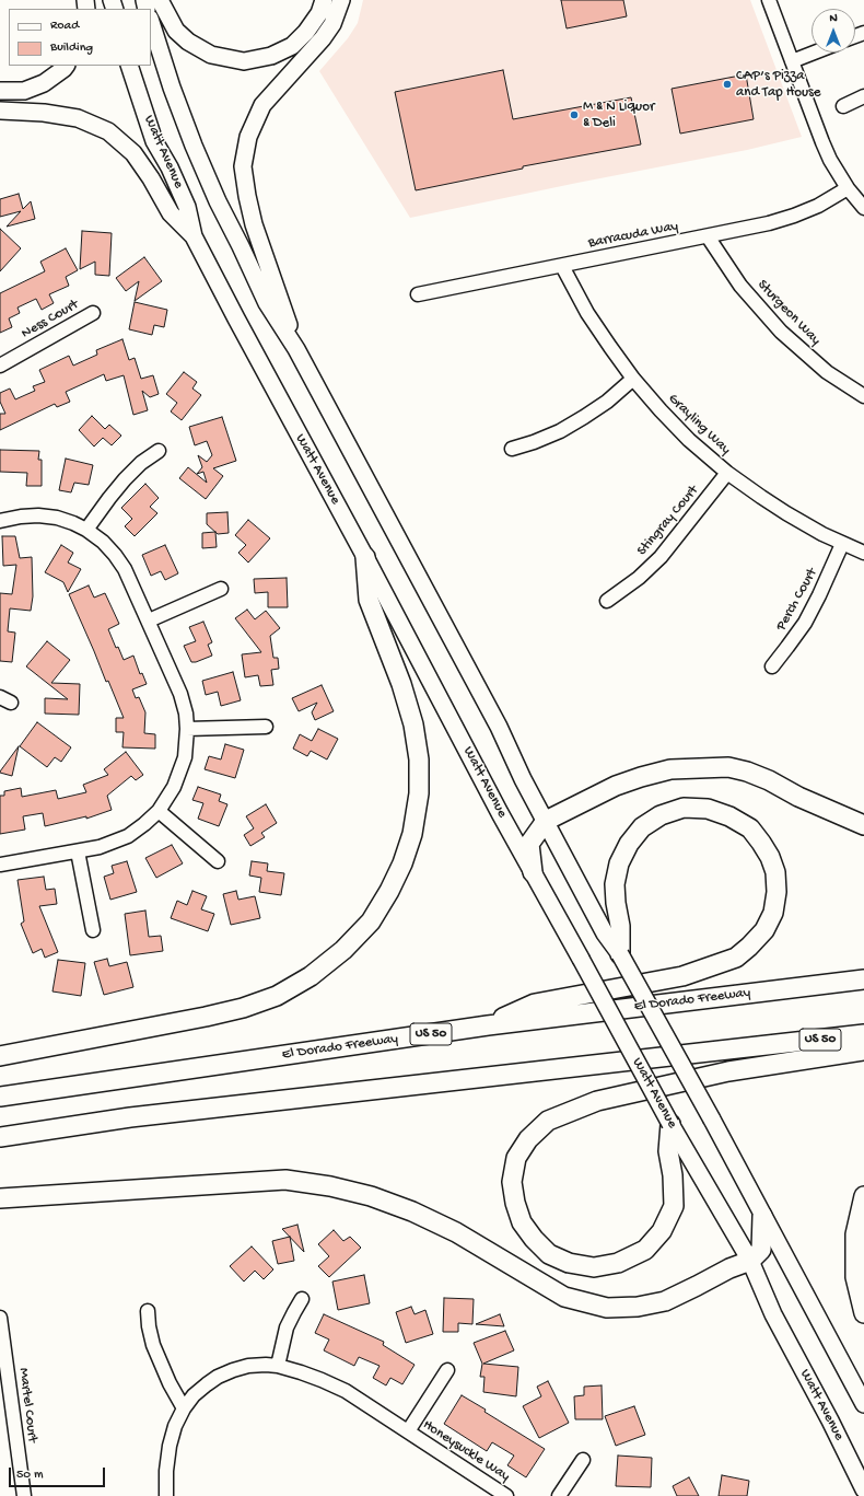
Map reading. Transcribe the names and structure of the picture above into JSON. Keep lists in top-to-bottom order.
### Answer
{
  "streets": {
    "highway": ["El Dorado Freeway", "US 50"],
    "main road": ["Watt Avenue"],
    "street": [
      "Barracuda Way",
      "Sturgeon Way",
      "Ness Court",
      "Grayling Way",
      "Stingray Court",
      "Perch Court",
      "Martel Court",
      "Honeysuckle Way"
    ]
  },
  "crossings": [
    ["Barracuda Way", "Sturgeon Way"],
    ["Barracuda Way", "Grayling Way"],
    ["Grayling Way", "Stingray Court"],
    ["Grayling Way", "Perch Court"]
  ],
  "places": ["CAP’s Pizza and Tap House", "M & N Liquor & Deli"],
  "legend": ["Road", "Building"],
  "scale_bar": "50 m",
  "north": "top"
}
